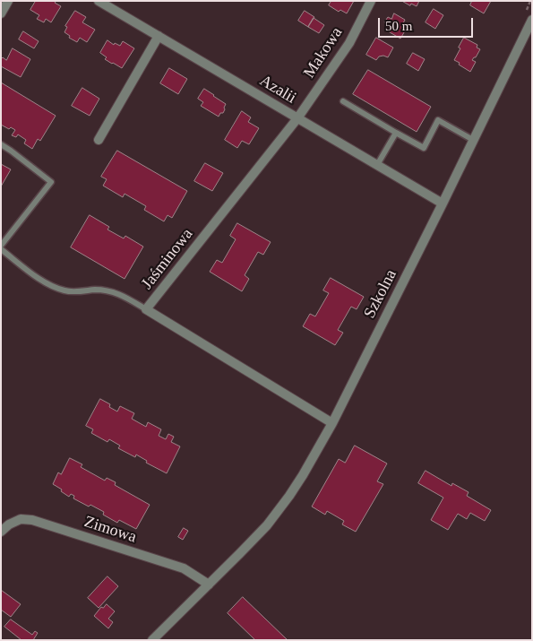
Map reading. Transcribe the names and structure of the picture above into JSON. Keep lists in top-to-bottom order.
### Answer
{
  "streets": {
    "street": [
      "Makowa",
      "Azalii",
      "Jaśminowa",
      "Szkolna",
      "Zimowa"
    ]
  },
  "crossings": [
    ["Makowa", "Azalii"],
    ["Makowa", "Jaśminowa"],
    ["Azalii", "Jaśminowa"],
    ["Azalii", "Szkolna"],
    ["Jaśminowa", "Szkolna"],
    ["Szkolna", "Zimowa"]
  ],
  "scale_bar": "50 m"
}
